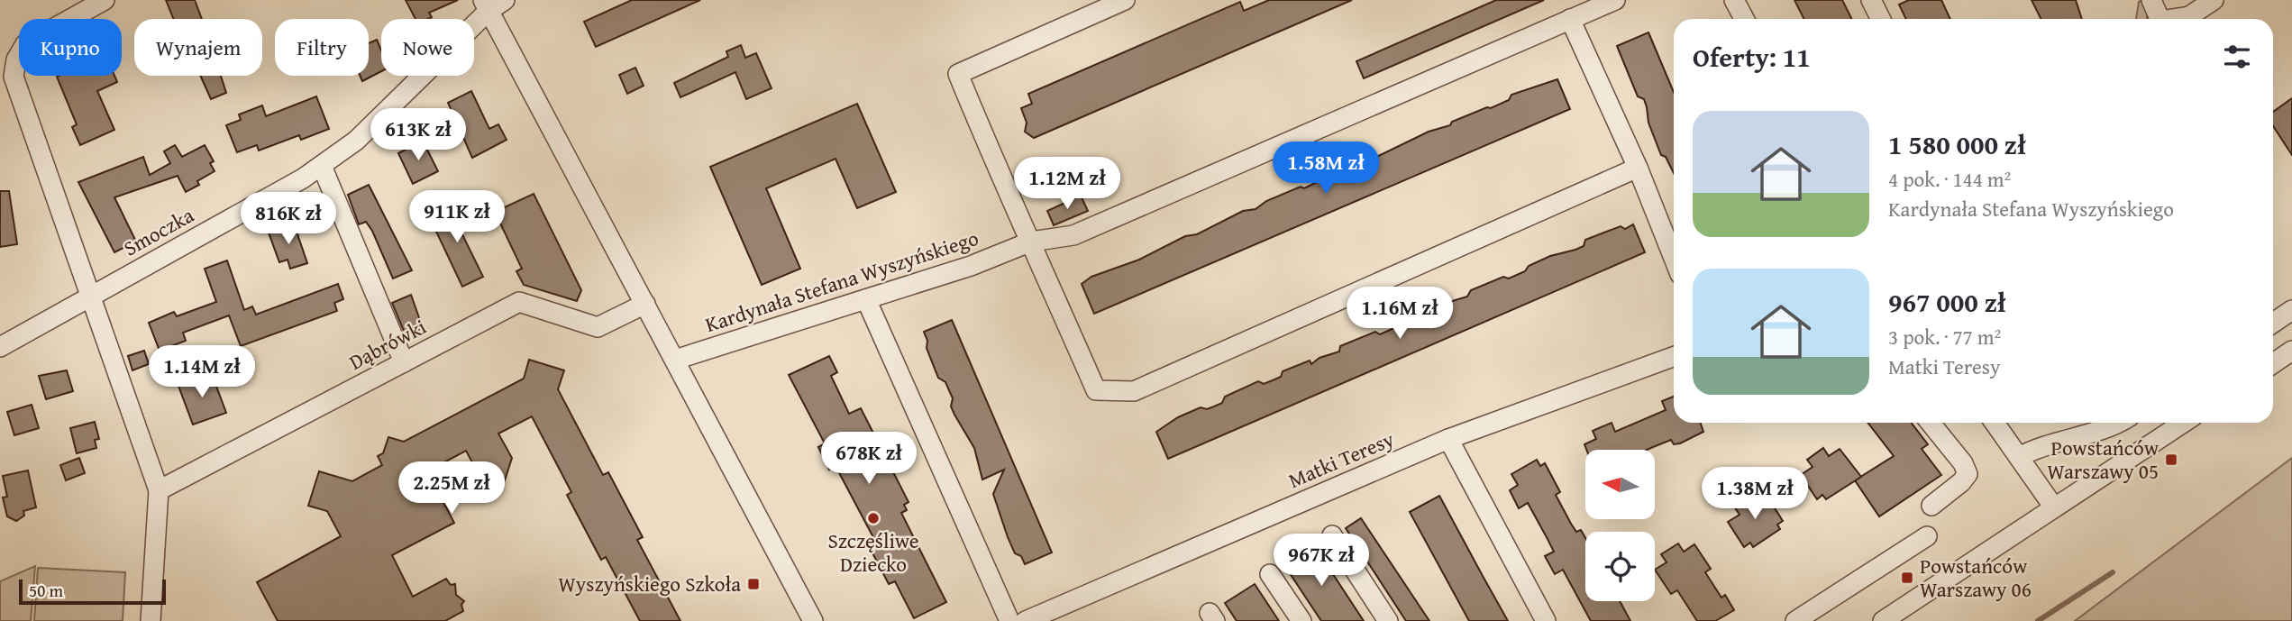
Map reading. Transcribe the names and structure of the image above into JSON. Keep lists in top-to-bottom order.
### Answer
{
  "streets": {
    "street": [
      "Smoczka",
      "Kardynała Stefana Wyszyńskiego",
      "Dąbrówki",
      "Matki Teresy"
    ]
  },
  "places": {
    "transit": ["Powstańców Warszawy 05", "Powstańców Warszawy 06", "Wyszyńskiego Szkoła"],
    "other": ["Szczęśliwe Dziecko"]
  },
  "scale_bar": "50 m",
  "north": "left",
  "page": {
    "chip": [
      "Kupno",
      "Wynajem",
      "Filtry",
      "Nowe"
    ],
    "heading": "Oferty: 11",
    "list": [
      {
        "name": "1 580 000 zł",
        "note": "4 pok. · 144 m² · Kardynała Stefana Wyszyńskiego"
      },
      {
        "name": "967 000 zł",
        "note": "3 pok. · 77 m² · Matki Teresy"
      }
    ],
    "price": [
      "613K zł",
      "1.58M zł",
      "1.12M zł",
      "911K zł",
      "816K zł",
      "1.16M zł",
      "1.14M zł",
      "678K zł",
      "2.25M zł",
      "1.38M zł",
      "967K zł"
    ],
    "scale": "50 m"
  }
}
